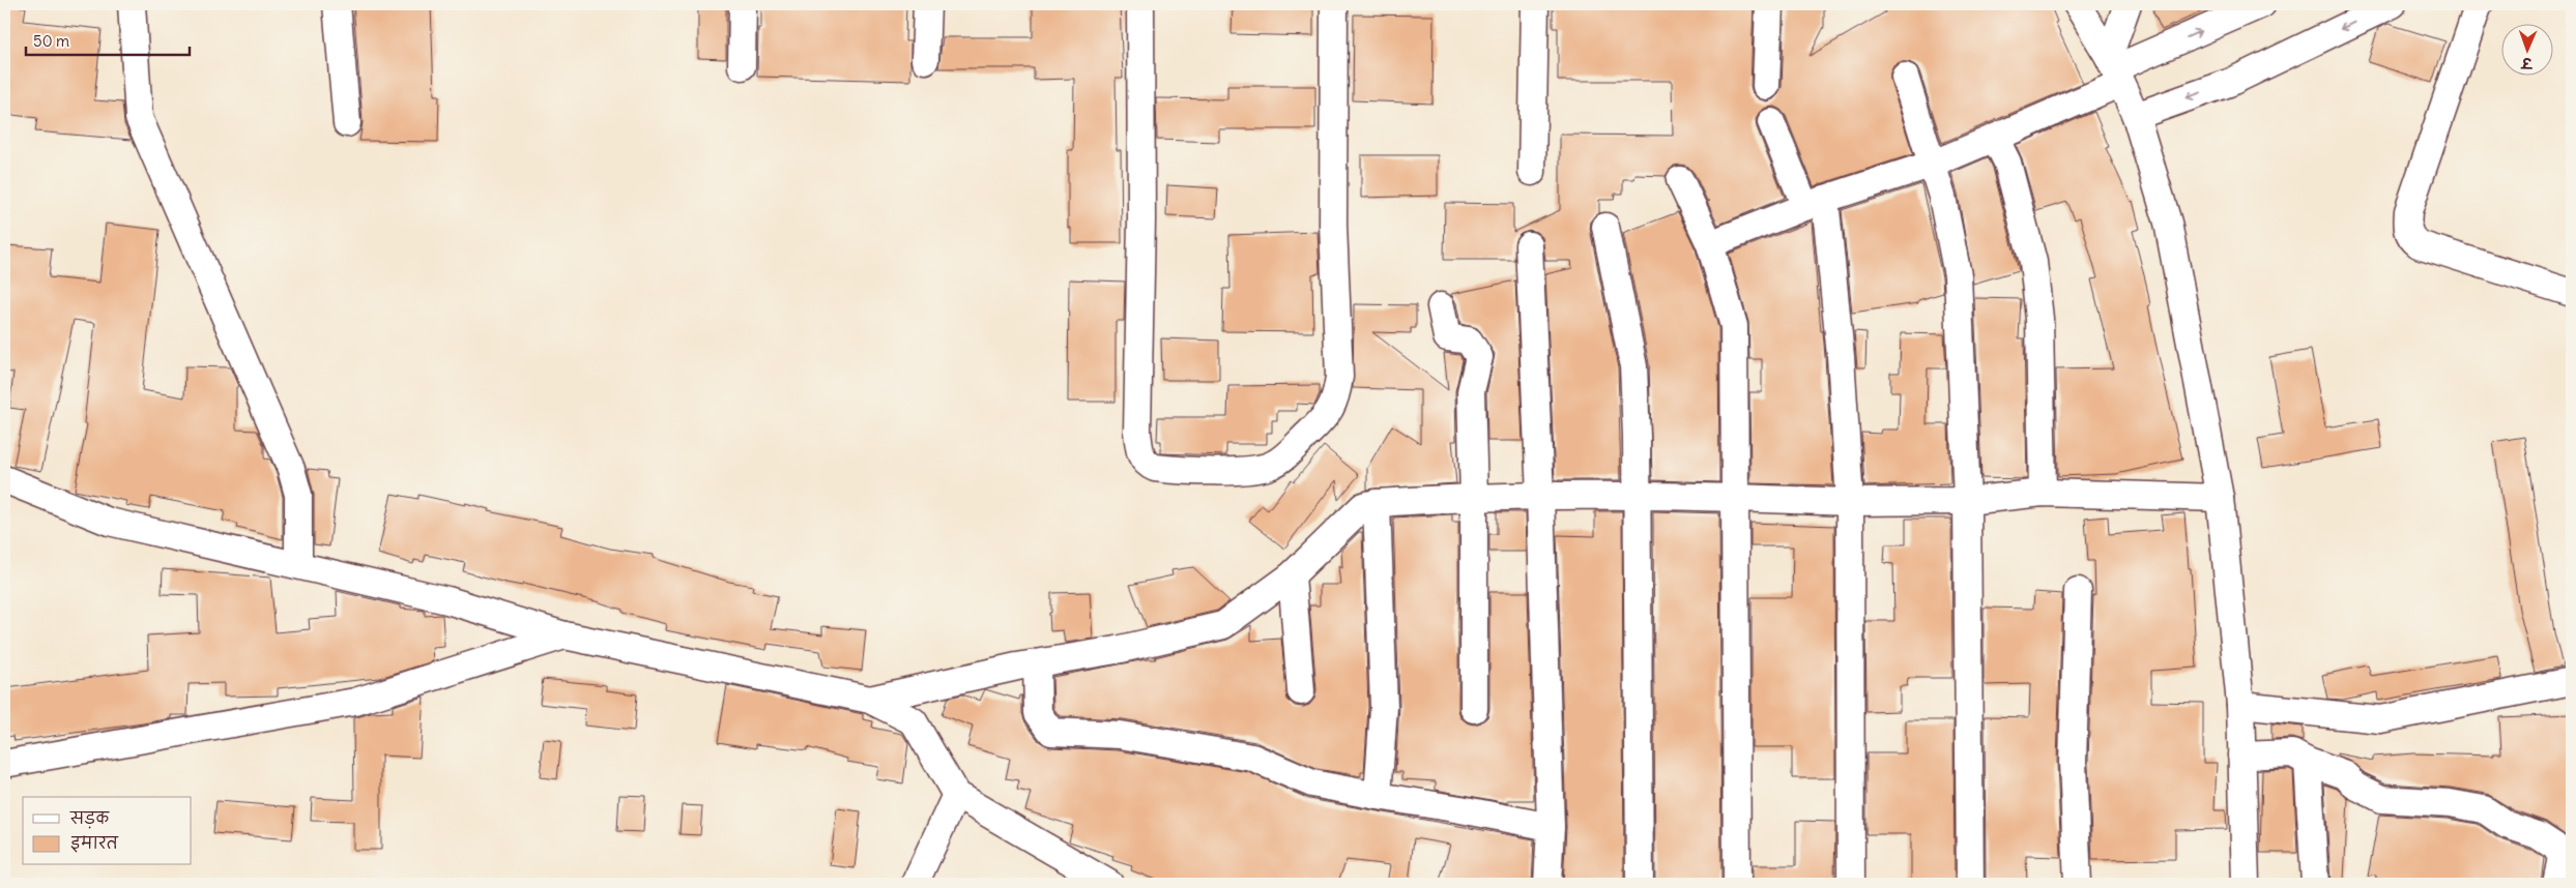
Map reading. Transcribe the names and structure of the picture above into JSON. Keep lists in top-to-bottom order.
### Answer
{
  "legend": ["सड़क", "इमारत"],
  "scale_bar": "50 m",
  "north": "bottom"
}
